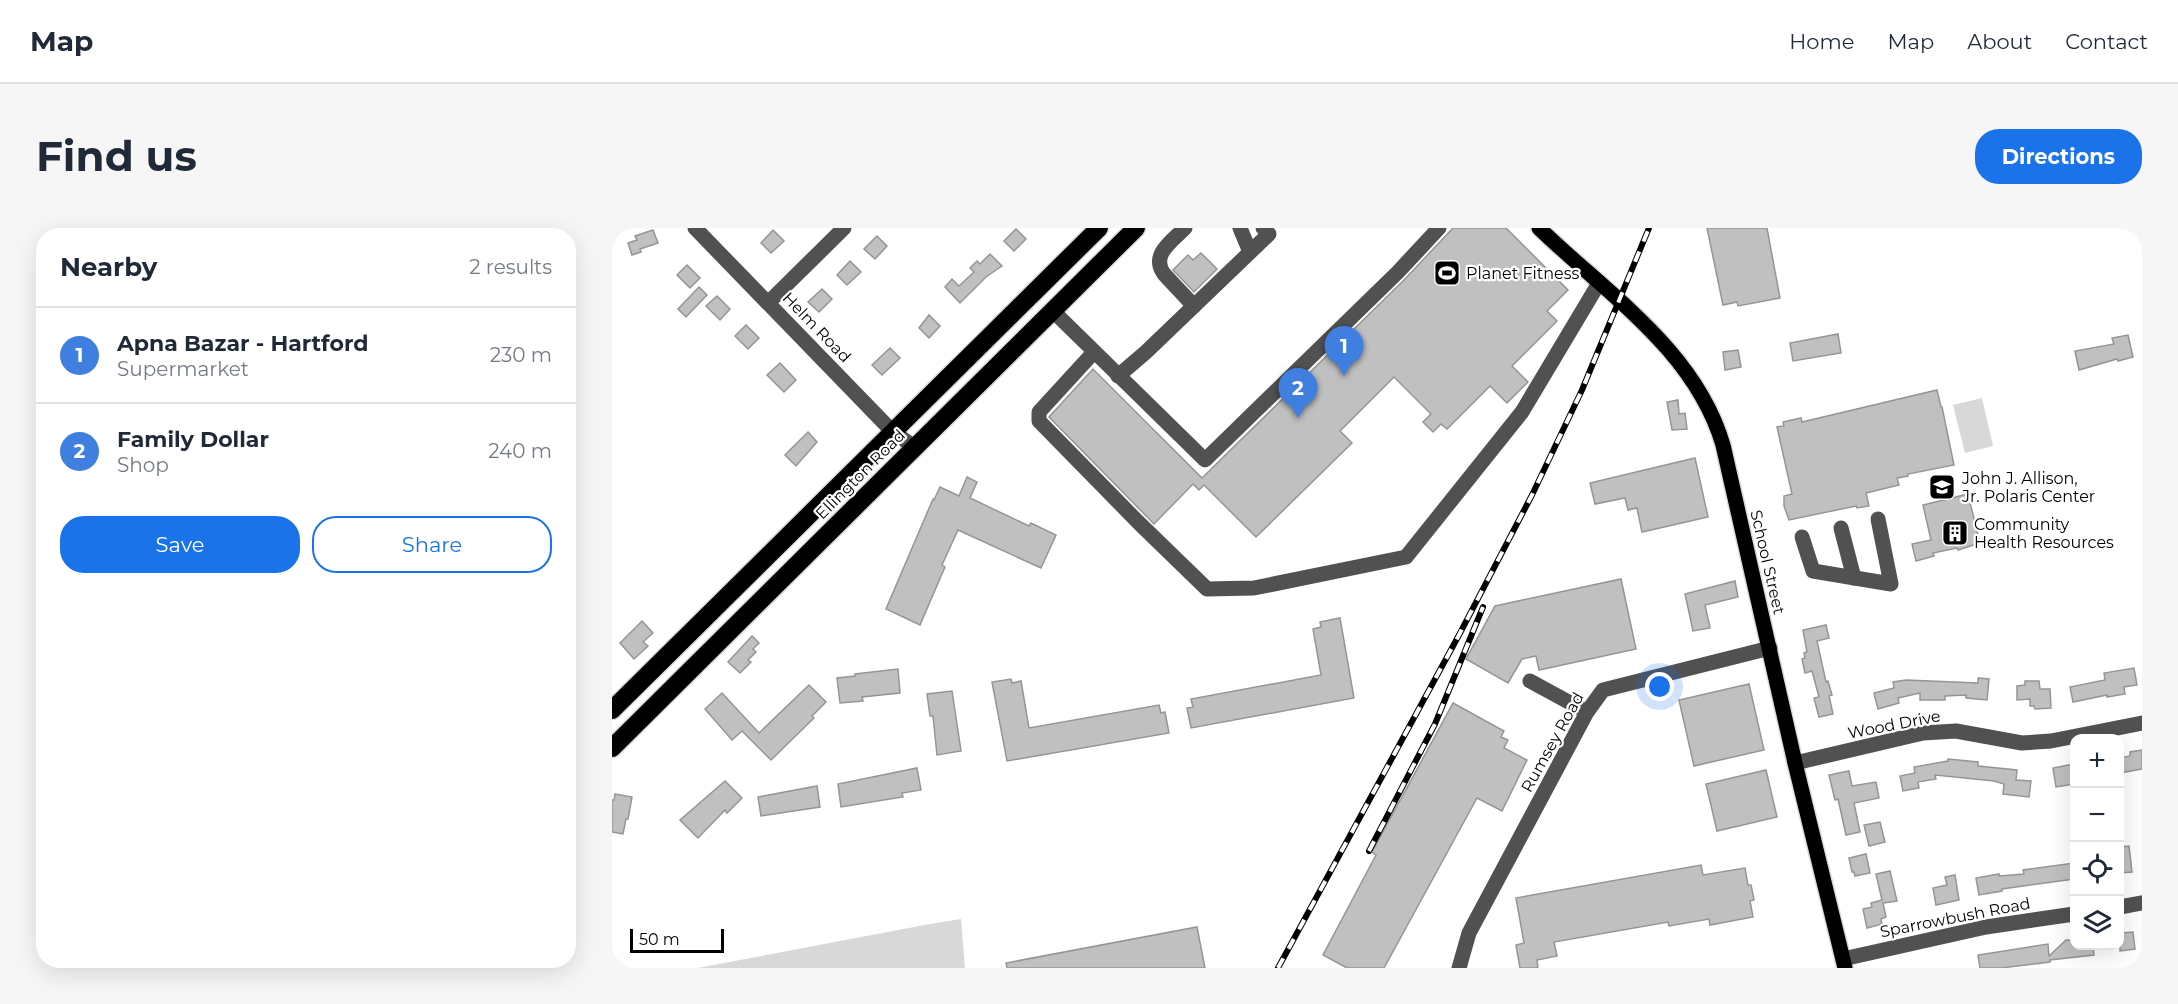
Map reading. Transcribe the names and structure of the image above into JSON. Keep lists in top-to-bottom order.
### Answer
{
  "streets": {
    "highway": ["Ellington Road"],
    "main road": ["School Street"],
    "street": [
      "Helm Road",
      "Wood Drive",
      "Rumsey Road",
      "Sparrowbush Road"
    ]
  },
  "crossings": [
    ["Helm Road", "Ellington Road"],
    ["School Street", "Wood Drive"],
    ["School Street", "Rumsey Road"],
    ["School Street", "Sparrowbush Road"]
  ],
  "places": {
    "sports": ["Planet Fitness"],
    "school or university": ["John J. Allison, Jr. Polaris Center"],
    "building": ["Community Health Resources"]
  },
  "scale_bar": "50 m",
  "page": {
    "header": "Map",
    "nav": [
      "Home",
      "Map",
      "About",
      "Contact"
    ],
    "buttons": [
      "Directions",
      ["Save", "Share"]
    ],
    "title": "Find us",
    "heading": ["Nearby", "2 results"],
    "list": [
      {
        "mark": "1",
        "name": "Apna Bazar - Hartford",
        "note": "Supermarket",
        "value": "230 m"
      },
      {
        "mark": "2",
        "name": "Family Dollar",
        "note": "Shop",
        "value": "240 m"
      }
    ],
    "pins": ["1", "2"],
    "map_buttons": ["+", "−"],
    "scale": "50 m"
  }
}
